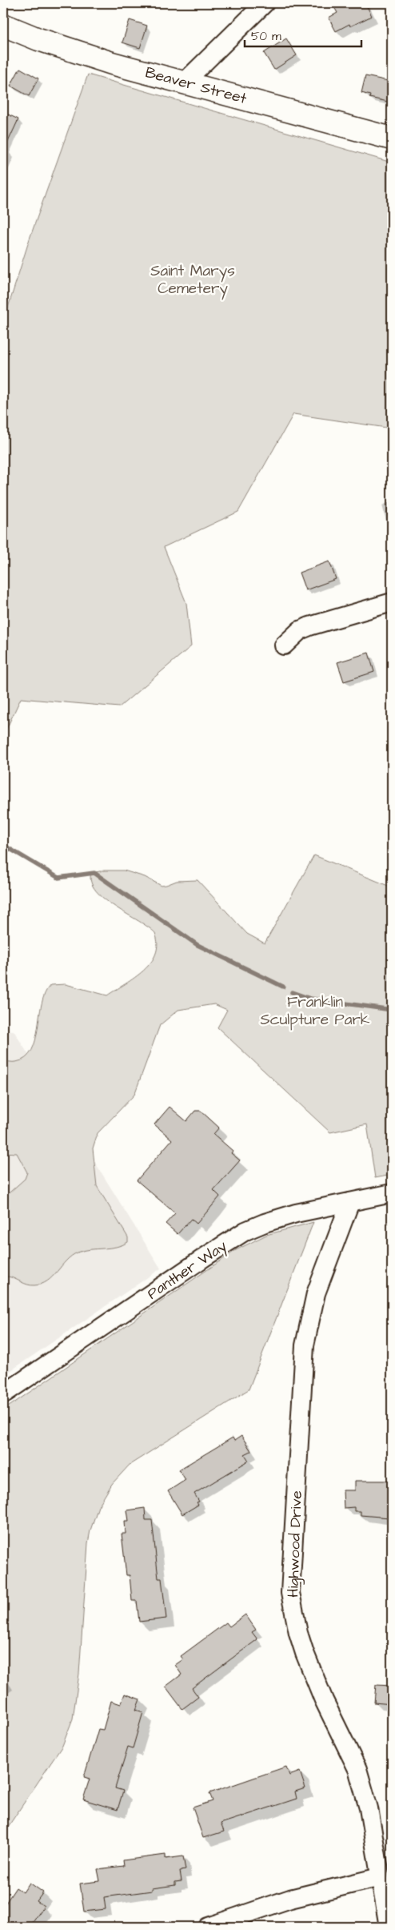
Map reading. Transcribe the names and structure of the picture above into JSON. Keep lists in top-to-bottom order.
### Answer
{
  "streets": {
    "main road": ["Beaver Street"],
    "street": ["Panther Way", "Highwood Drive"]
  },
  "crossings": [
    ["Panther Way", "Highwood Drive"]
  ],
  "parks": ["Saint Marys Cemetery", "Franklin Sculpture Park"],
  "scale_bar": "50 m"
}
